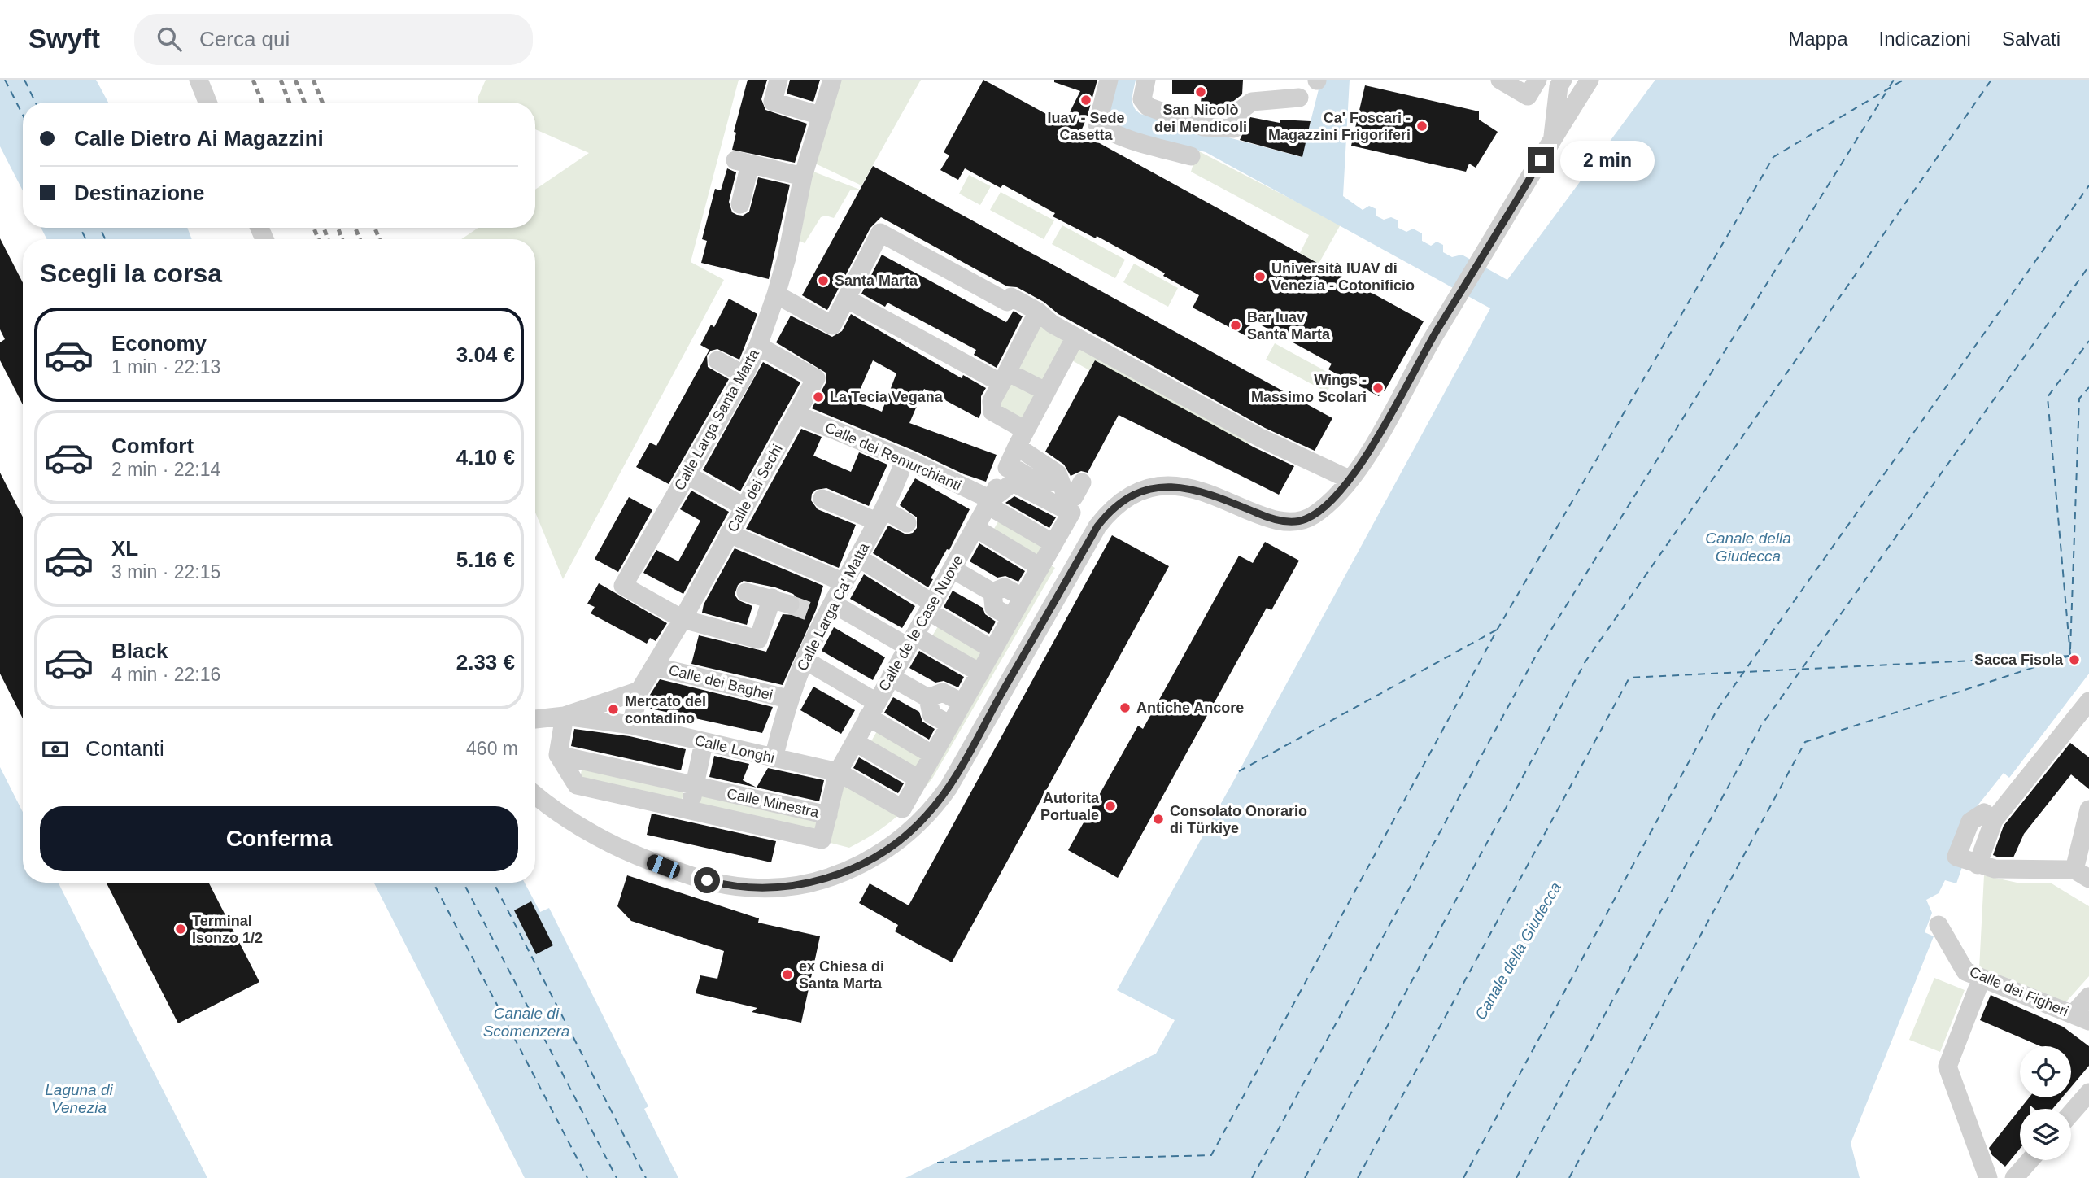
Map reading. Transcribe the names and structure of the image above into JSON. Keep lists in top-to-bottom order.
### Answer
{
  "streets": {
    "street": [
      "Calle Larga Santa Marta",
      "Calle dei Remurchianti",
      "Calle dei Sechi",
      "Calle Larga Ca' Matta",
      "Calle de le Case Nuove",
      "Calle dei Baghei",
      "Calle Longhi",
      "Calle Minestra",
      "Calle dei Figheri"
    ]
  },
  "crossings": [
    ["Calle Larga Santa Marta", "Calle dei Sechi"],
    ["Calle dei Remurchianti", "Calle dei Sechi"],
    ["Calle dei Remurchianti", "Calle Larga Ca' Matta"],
    ["Calle dei Remurchianti", "Calle de le Case Nuove"],
    ["Calle dei Sechi", "Calle dei Baghei"],
    ["Calle dei Sechi", "Calle Longhi"],
    ["Calle Larga Ca' Matta", "Calle dei Baghei"],
    ["Calle Larga Ca' Matta", "Calle Longhi"],
    ["Calle de le Case Nuove", "Calle Longhi"],
    ["Calle de le Case Nuove", "Calle Minestra"]
  ],
  "water": ["Canale della Giudecca", "Canale di Scomenzera", "Laguna di Venezia"],
  "places": [
    "San Nicolò dei Mendicoli",
    "Iuav - Sede Casetta",
    "Ca' Foscari - Magazzini Frigoriferi",
    "Università IUAV di Venezia - Cotonificio",
    "Santa Marta",
    "Bar Iuav Santa Marta",
    "Wings - Massimo Scolari",
    "La Tecia Vegana",
    "Sacca Fisola",
    "Antiche Ancore",
    "Mercato del contadino",
    "Autorita Portuale",
    "Consolato Onorario di Türkiye",
    "Terminal Isonzo 1/2",
    "ex Chiesa di Santa Marta"
  ],
  "page": {
    "header": "Swyft",
    "search": "Cerca qui",
    "nav": ["Mappa", "Indicazioni", "Salvati"],
    "banner": ["Calle Dietro Ai Magazzini", "Destinazione"],
    "bubble": "2 min",
    "heading": "Scegli la corsa",
    "list": [
      {
        "name": "Economy",
        "note": "1 min · 22:13",
        "value": "3.04 €"
      },
      {
        "name": "Comfort",
        "note": "2 min · 22:14",
        "value": "4.10 €"
      },
      {
        "name": "XL",
        "note": "3 min · 22:15",
        "value": "5.16 €"
      },
      {
        "name": "Black",
        "note": "4 min · 22:16",
        "value": "2.33 €"
      }
    ],
    "pay": ["Contanti", "460 m"],
    "buttons": "Conferma"
  }
}
